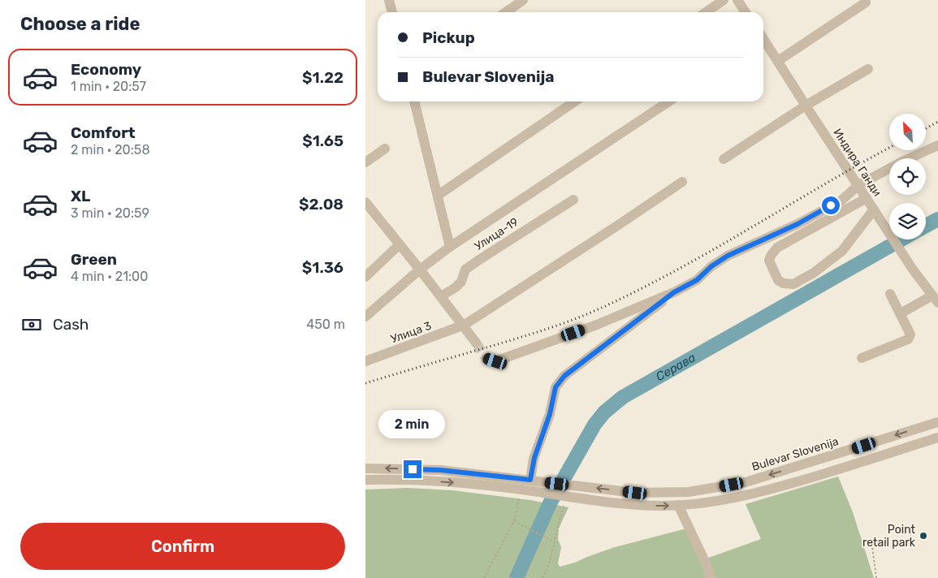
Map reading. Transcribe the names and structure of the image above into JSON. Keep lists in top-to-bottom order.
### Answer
{
  "streets": {
    "street": [
      "Индира Ганди",
      "Улица-19",
      "Улица 3",
      "Bulevar Slovenija"
    ]
  },
  "water": ["Серава"],
  "places": ["Point retail park"],
  "north": "top left",
  "page": {
    "heading": "Choose a ride",
    "banner": ["Pickup", "Bulevar Slovenija"],
    "list": [
      {
        "name": "Economy",
        "note": "1 min · 20:57",
        "value": "$1.22"
      },
      {
        "name": "Comfort",
        "note": "2 min · 20:58",
        "value": "$1.65"
      },
      {
        "name": "XL",
        "note": "3 min · 20:59",
        "value": "$2.08"
      },
      {
        "name": "Green",
        "note": "4 min · 21:00",
        "value": "$1.36"
      }
    ],
    "pay": ["Cash", "450 m"],
    "bubble": "2 min",
    "buttons": "Confirm"
  }
}
